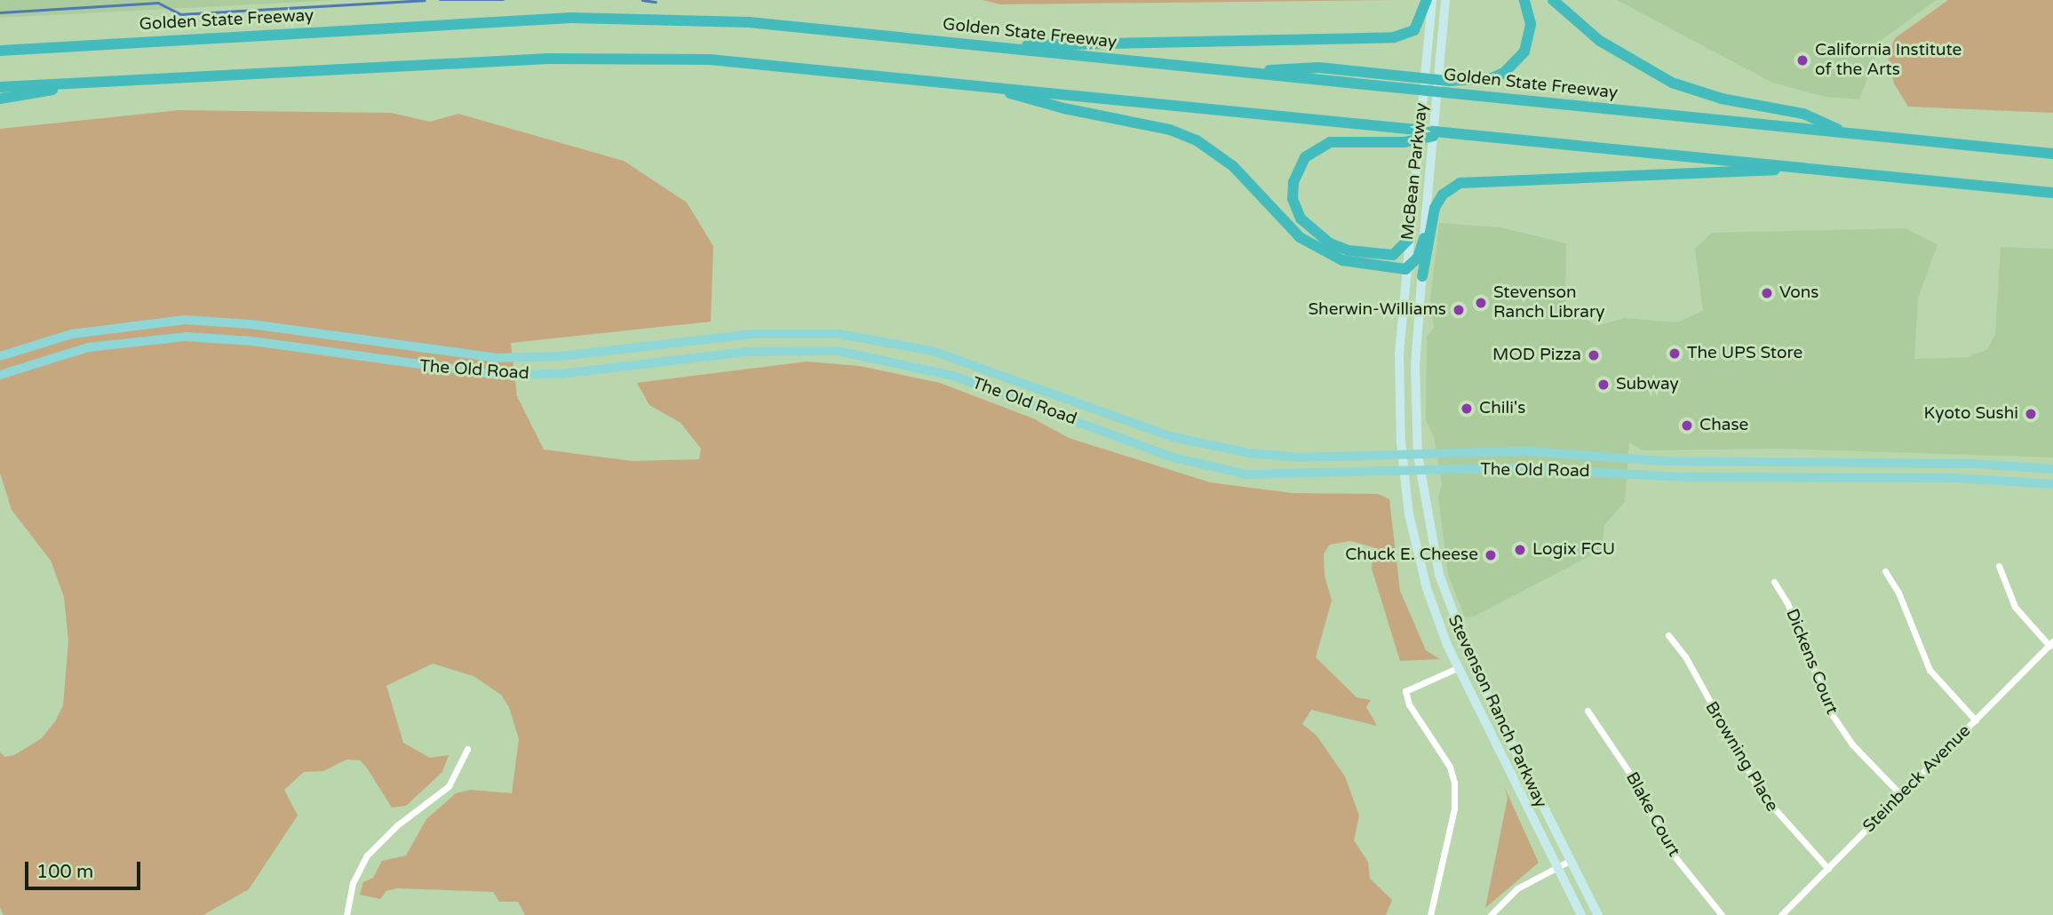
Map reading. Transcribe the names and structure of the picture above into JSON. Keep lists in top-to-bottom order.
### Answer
{
  "streets": {
    "highway": ["Golden State Freeway"],
    "main road": ["McBean Parkway", "The Old Road", "Stevenson Ranch Parkway"],
    "street": [
      "Dickens Court",
      "Browning Place",
      "Steinbeck Avenue",
      "Blake Court"
    ]
  },
  "crossings": [
    ["McBean Parkway", "Stevenson Ranch Parkway"],
    ["The Old Road", "Stevenson Ranch Parkway"],
    ["Dickens Court", "Steinbeck Avenue"],
    ["Browning Place", "Steinbeck Avenue"]
  ],
  "places": [
    "California Institute of the Arts",
    "Vons",
    "Stevenson Ranch Library",
    "Sherwin-Williams",
    "The UPS Store",
    "MOD Pizza",
    "Subway",
    "Chili's",
    "Kyoto Sushi",
    "Chase",
    "Logix FCU",
    "Chuck E. Cheese"
  ],
  "scale_bar": "100 m"
}
